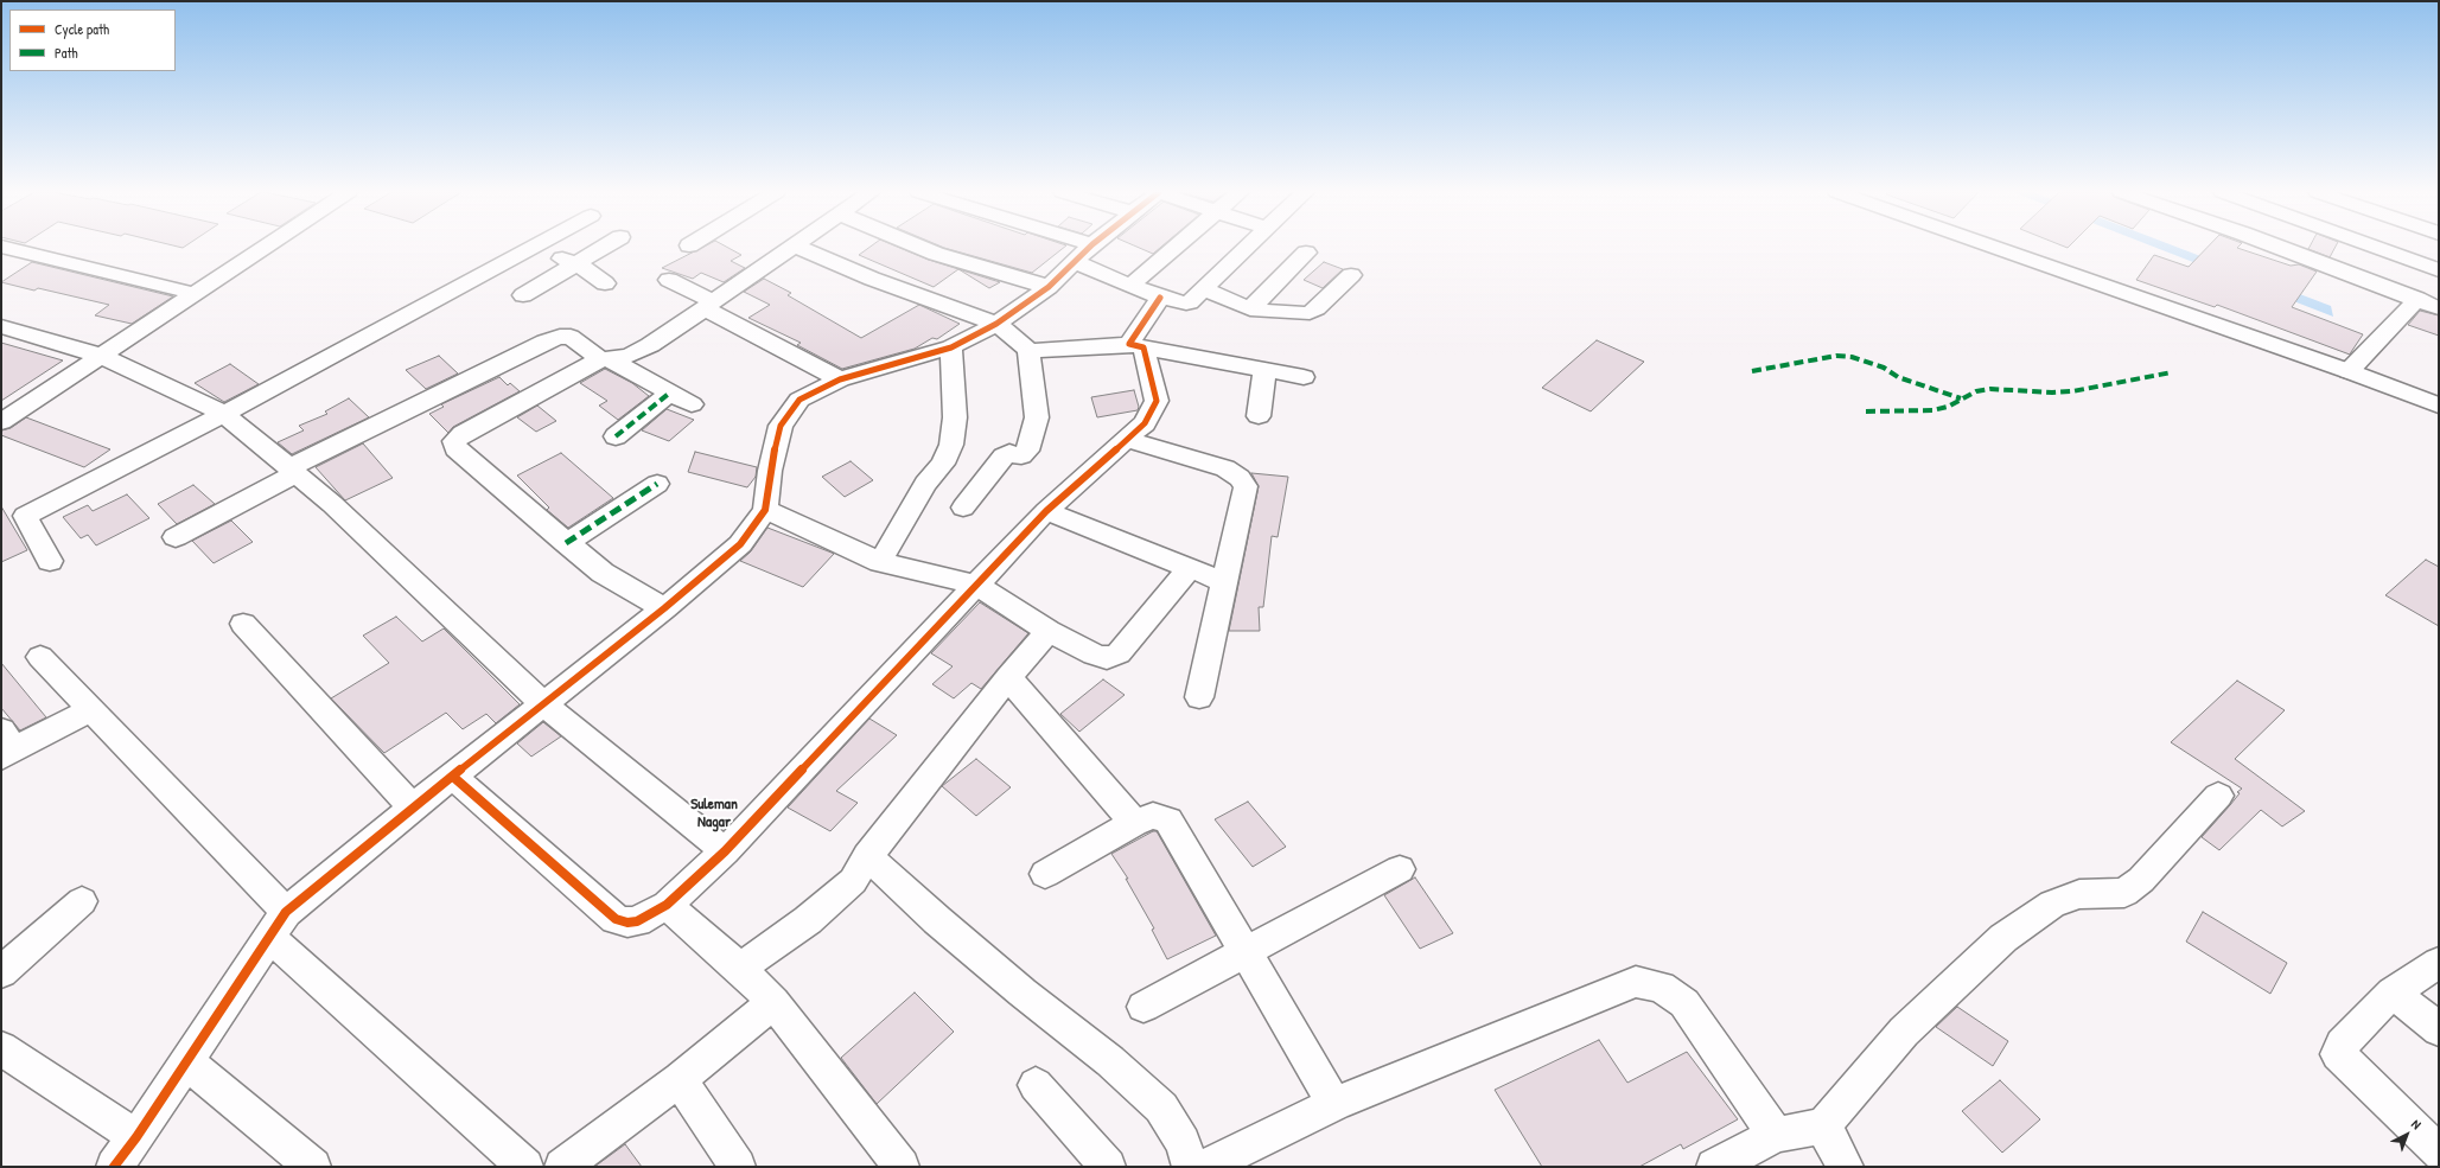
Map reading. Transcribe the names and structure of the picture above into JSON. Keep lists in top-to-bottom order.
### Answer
{
  "districts": ["Suleman Nagar"],
  "legend": ["Cycle path", "Path"],
  "north": "top right"
}
